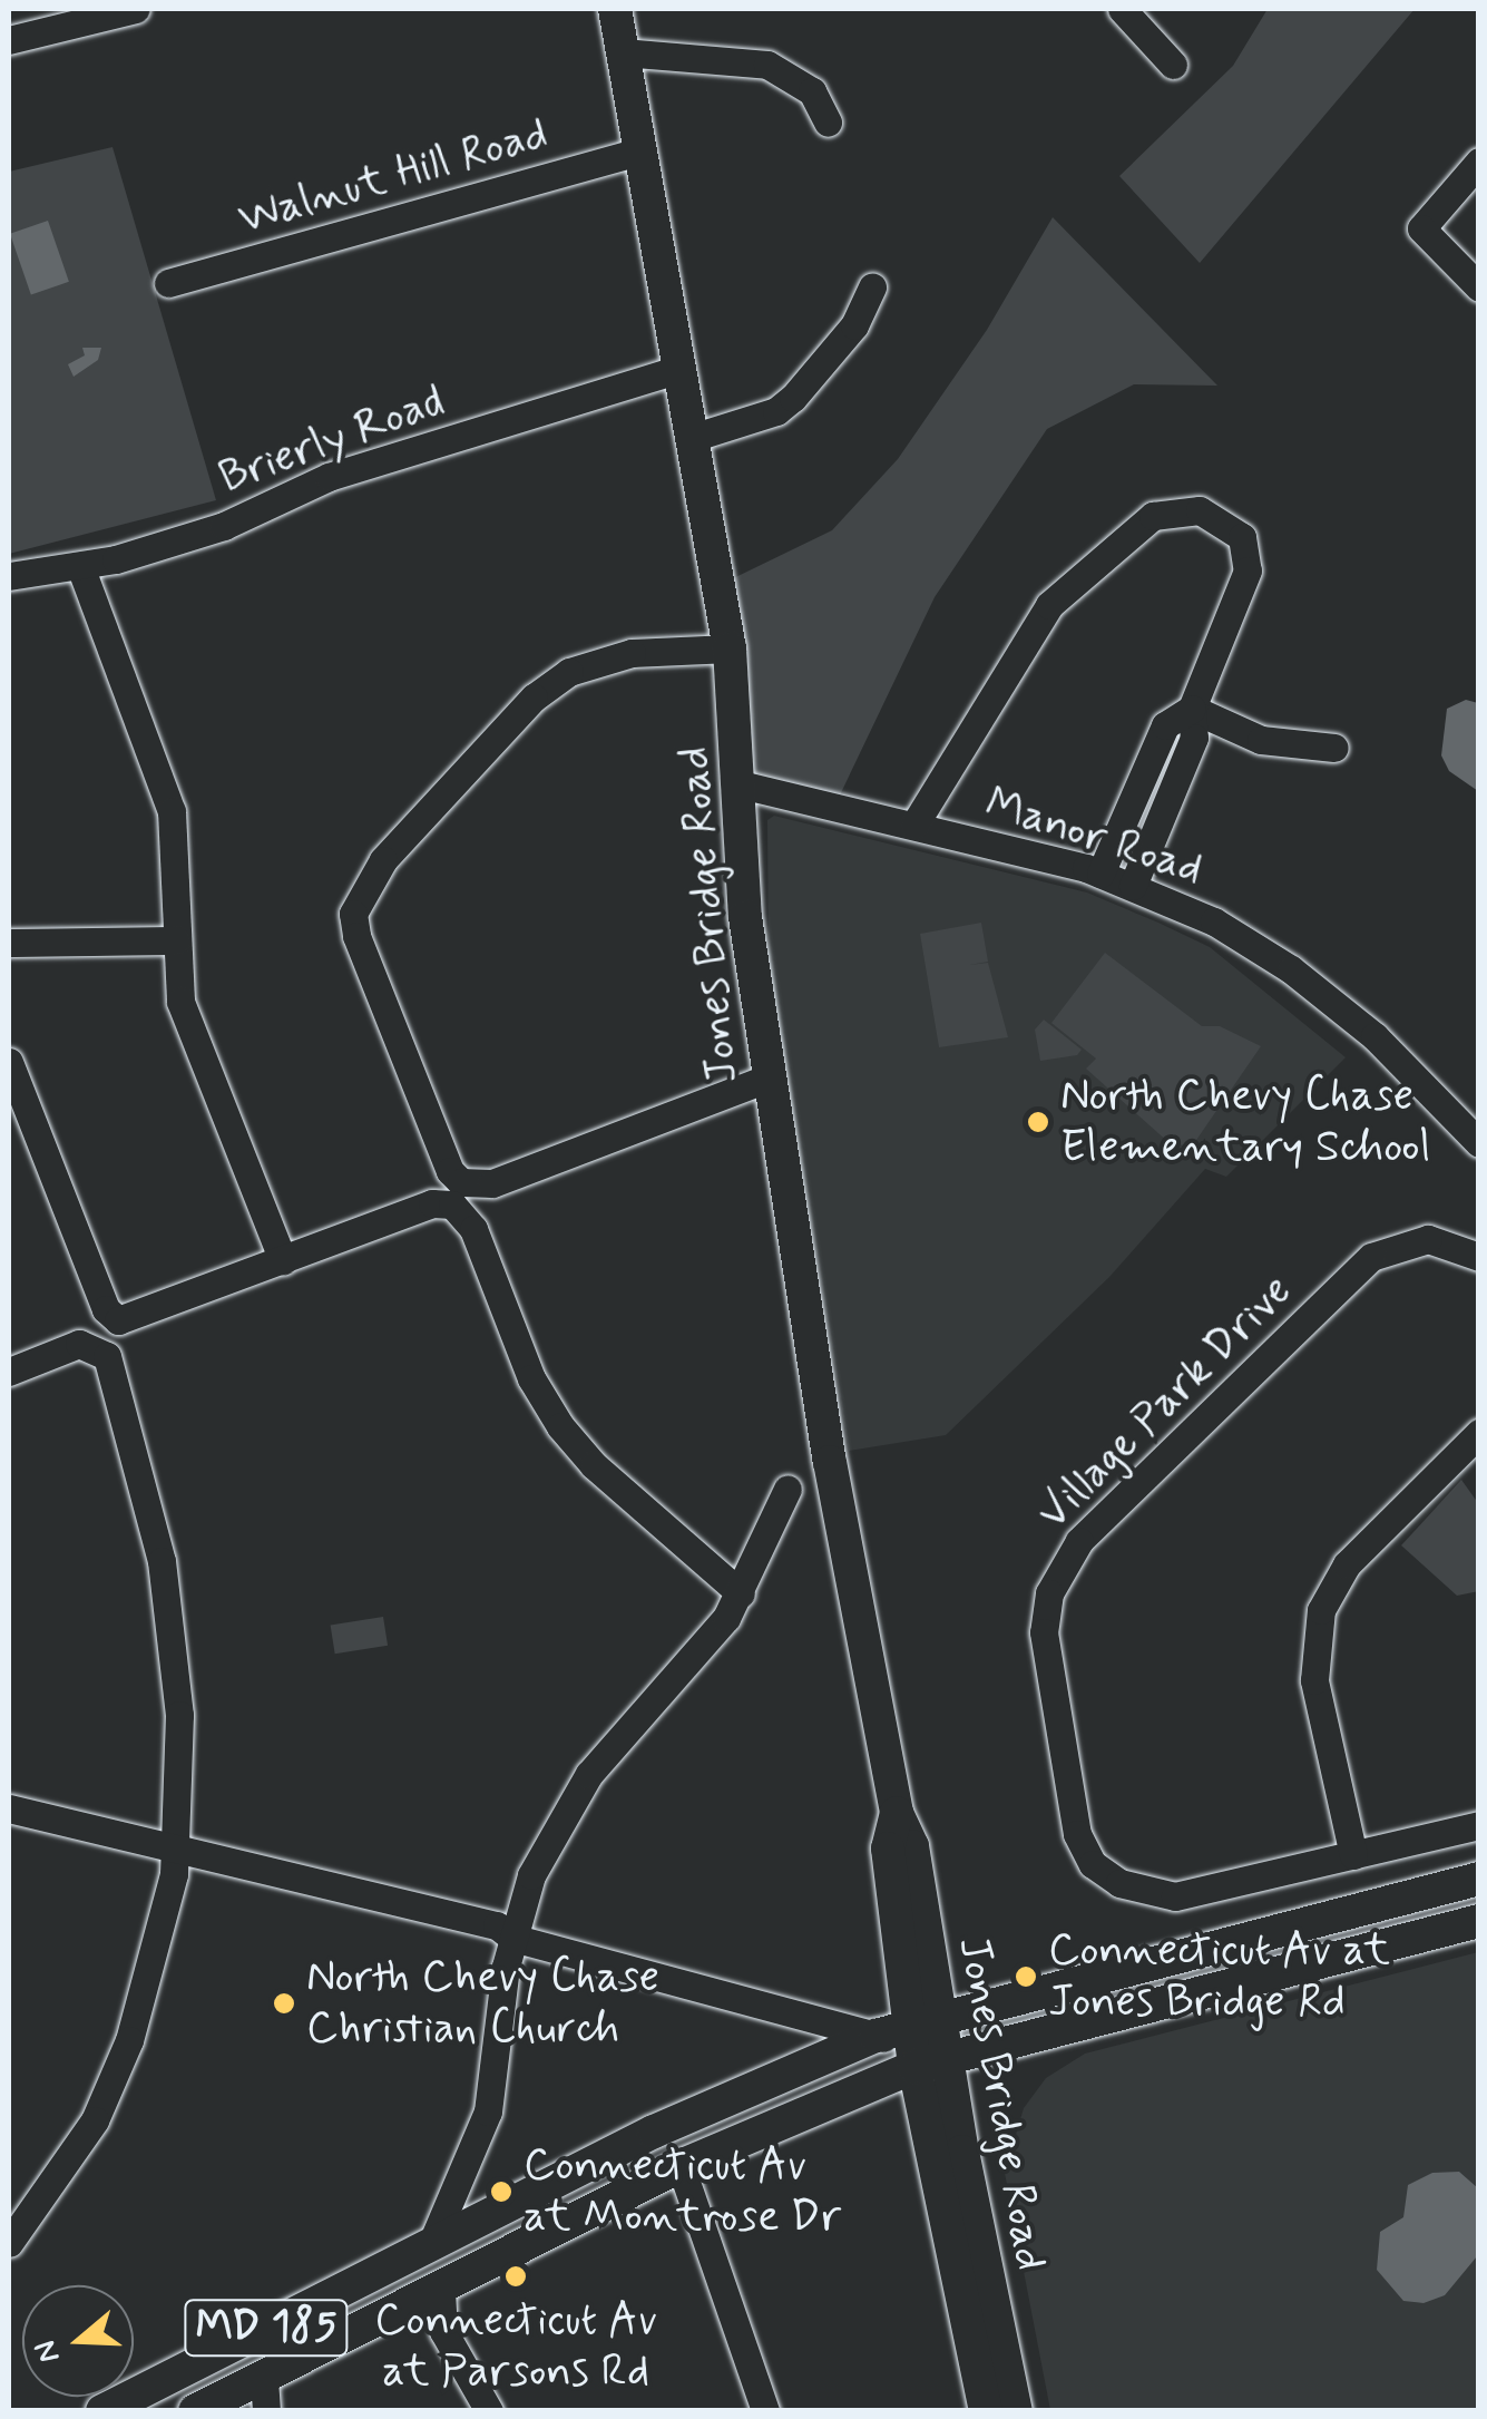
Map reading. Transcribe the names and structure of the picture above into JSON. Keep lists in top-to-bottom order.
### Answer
{
  "streets": {
    "main road": ["Jones Bridge Road", "MD 185"],
    "street": [
      "Walnut Hill Road",
      "Brierly Road",
      "Manor Road",
      "Village Park Drive"
    ]
  },
  "crossings": [
    ["Walnut Hill Road", "Jones Bridge Road"],
    ["Brierly Road", "Jones Bridge Road"],
    ["Manor Road", "Jones Bridge Road"],
    ["Jones Bridge Road", "MD 185"]
  ],
  "places": [
    "North Chevy Chase Elementary School",
    "Connecticut Av at Jones Bridge Rd",
    "North Chevy Chase Christian Church",
    "Connecticut Av at Montrose Dr",
    "Connecticut Av at Parsons Rd"
  ],
  "north": "left"
}
